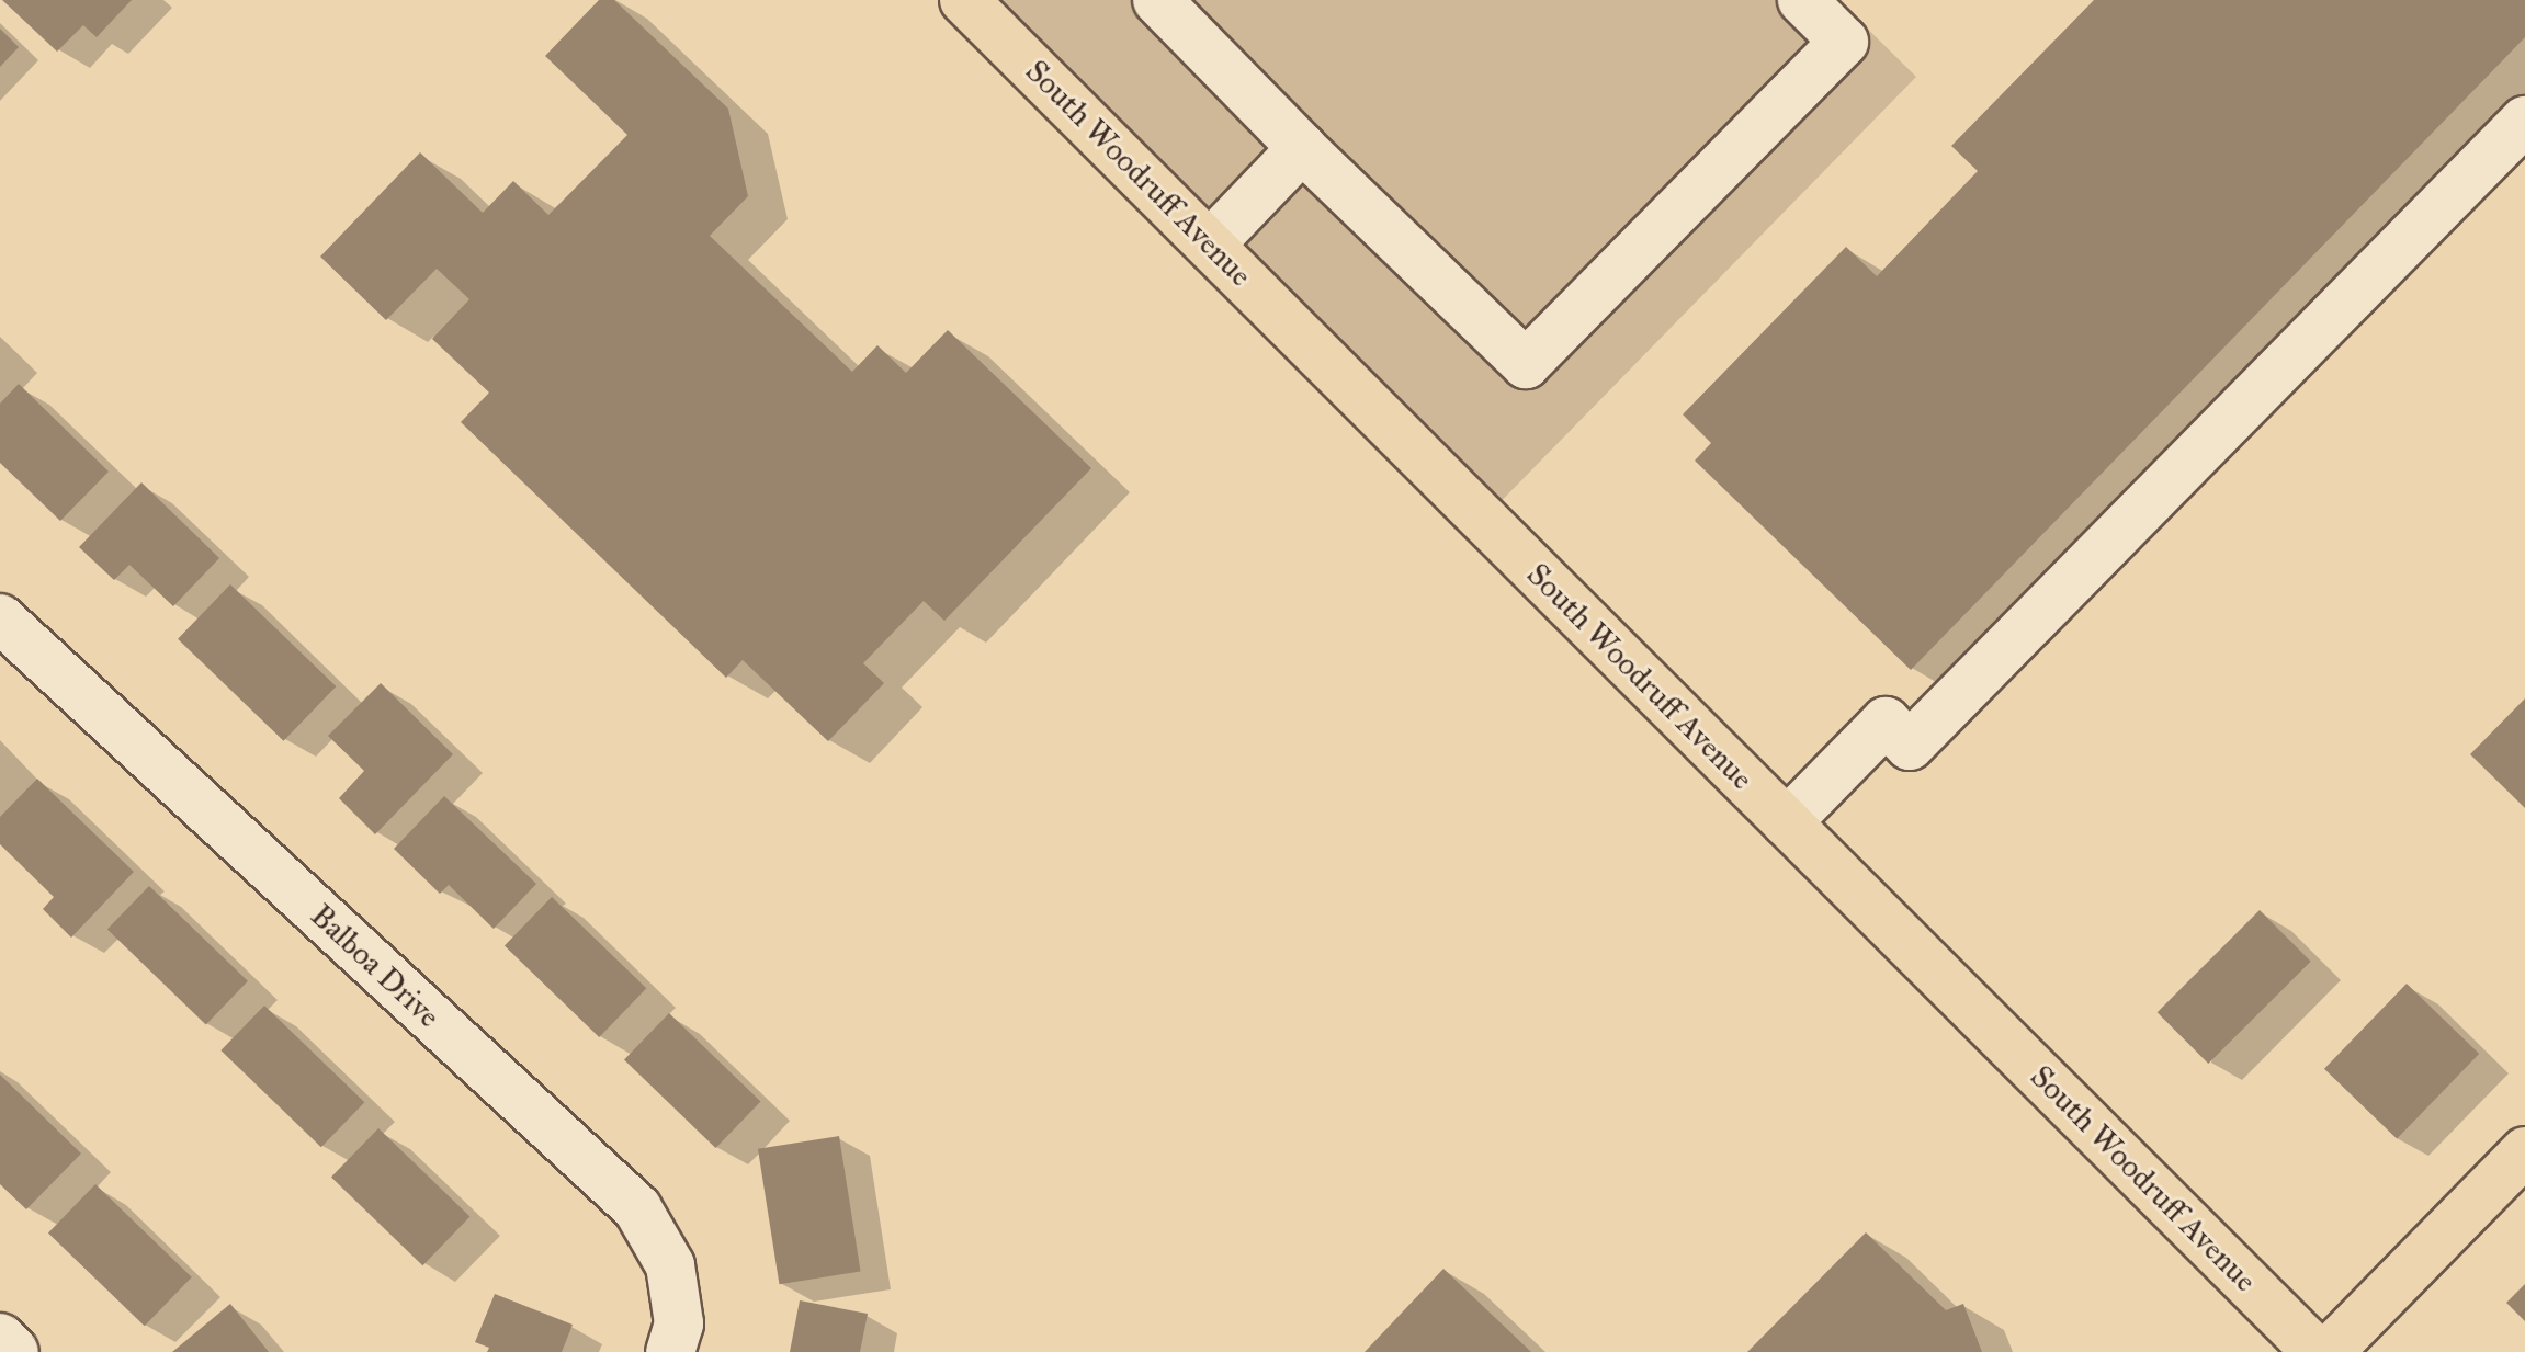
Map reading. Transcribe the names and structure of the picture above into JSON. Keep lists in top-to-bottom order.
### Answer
{
  "streets": {
    "main road": ["South Woodruff Avenue"],
    "street": ["Balboa Drive"]
  }
}
